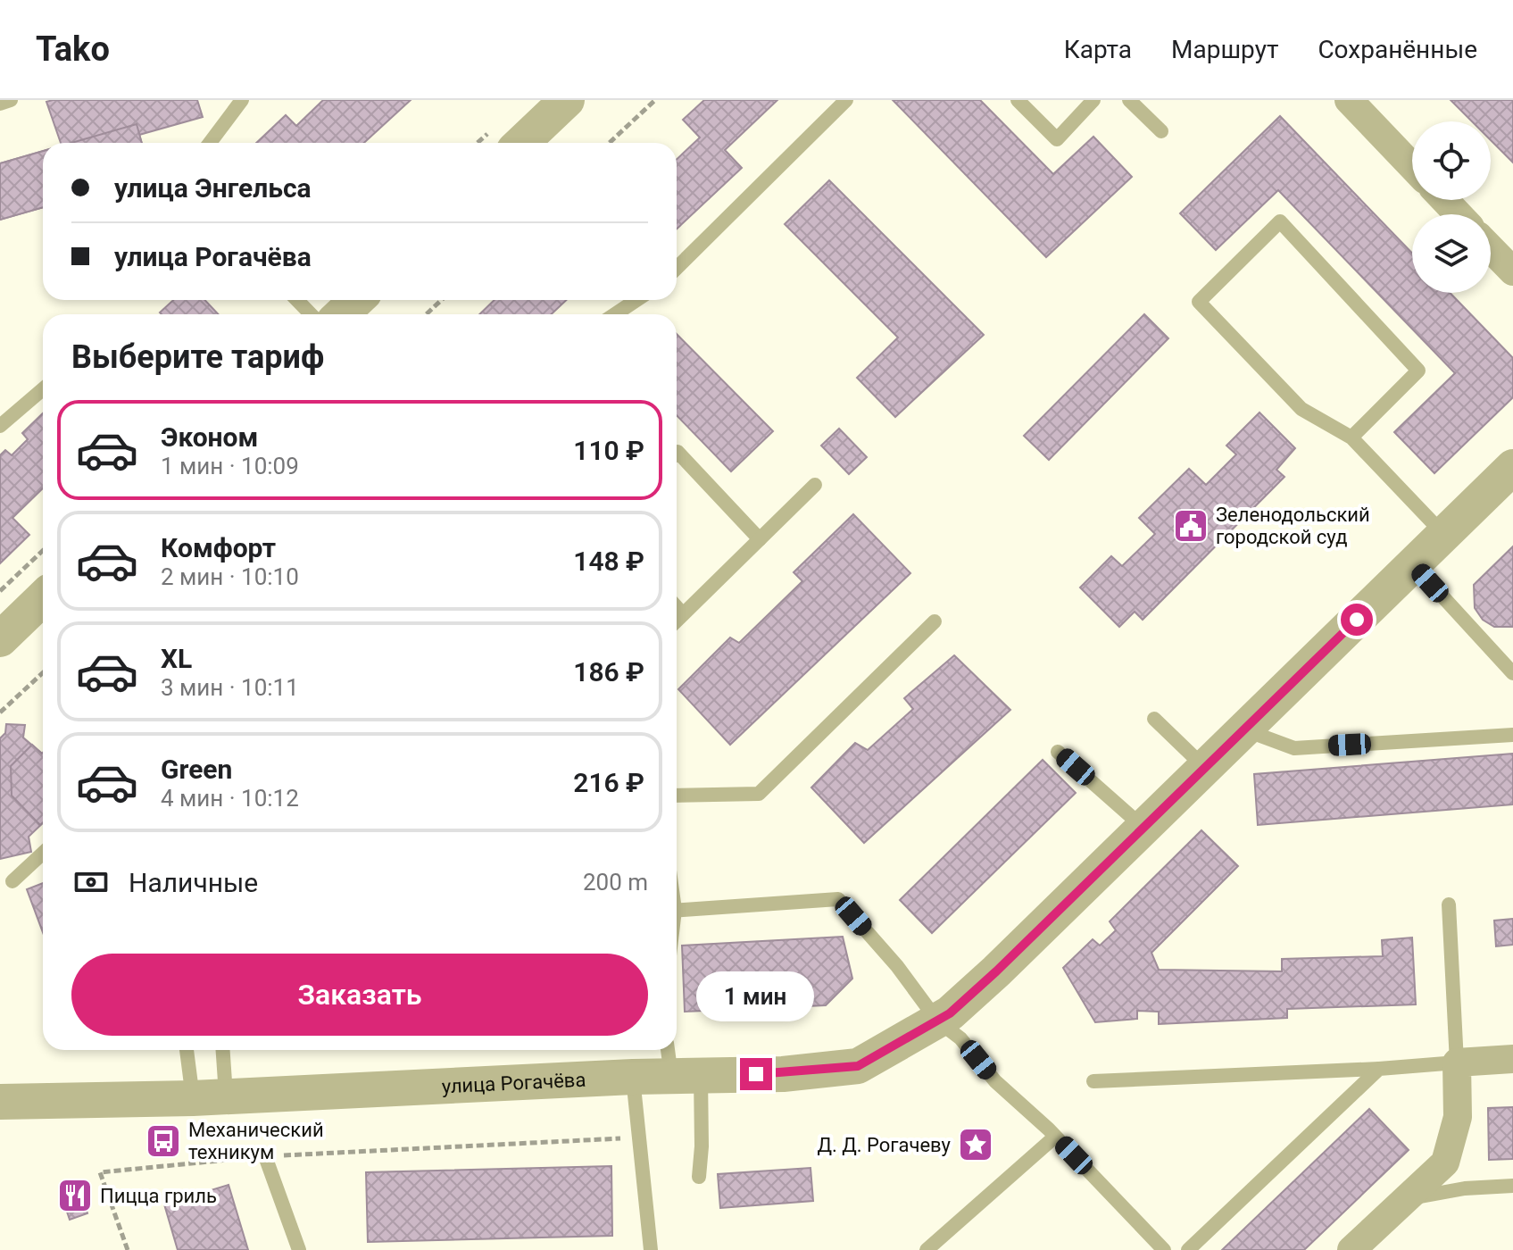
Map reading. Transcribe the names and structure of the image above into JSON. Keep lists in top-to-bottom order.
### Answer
{
  "streets": {
    "street": ["улица Рогачёва"]
  },
  "places": {
    "public building": ["Зеленодольский городской суд"],
    "bus stop": ["Механический техникум"],
    "place": ["Д. Д. Рогачеву"],
    "restaurant": ["Пицца гриль"]
  },
  "page": {
    "header": "Tako",
    "nav": ["Карта", "Маршрут", "Сохранённые"],
    "banner": ["улица Энгельса", "улица Рогачёва"],
    "heading": "Выберите тариф",
    "list": [
      {
        "name": "Эконом",
        "note": "1 мин · 10:09",
        "value": "110 ₽"
      },
      {
        "name": "Комфорт",
        "note": "2 мин · 10:10",
        "value": "148 ₽"
      },
      {
        "name": "XL",
        "note": "3 мин · 10:11",
        "value": "186 ₽"
      },
      {
        "name": "Green",
        "note": "4 мин · 10:12",
        "value": "216 ₽"
      }
    ],
    "pay": ["Наличные", "200 m"],
    "buttons": "Заказать",
    "bubble": "1 мин"
  }
}
